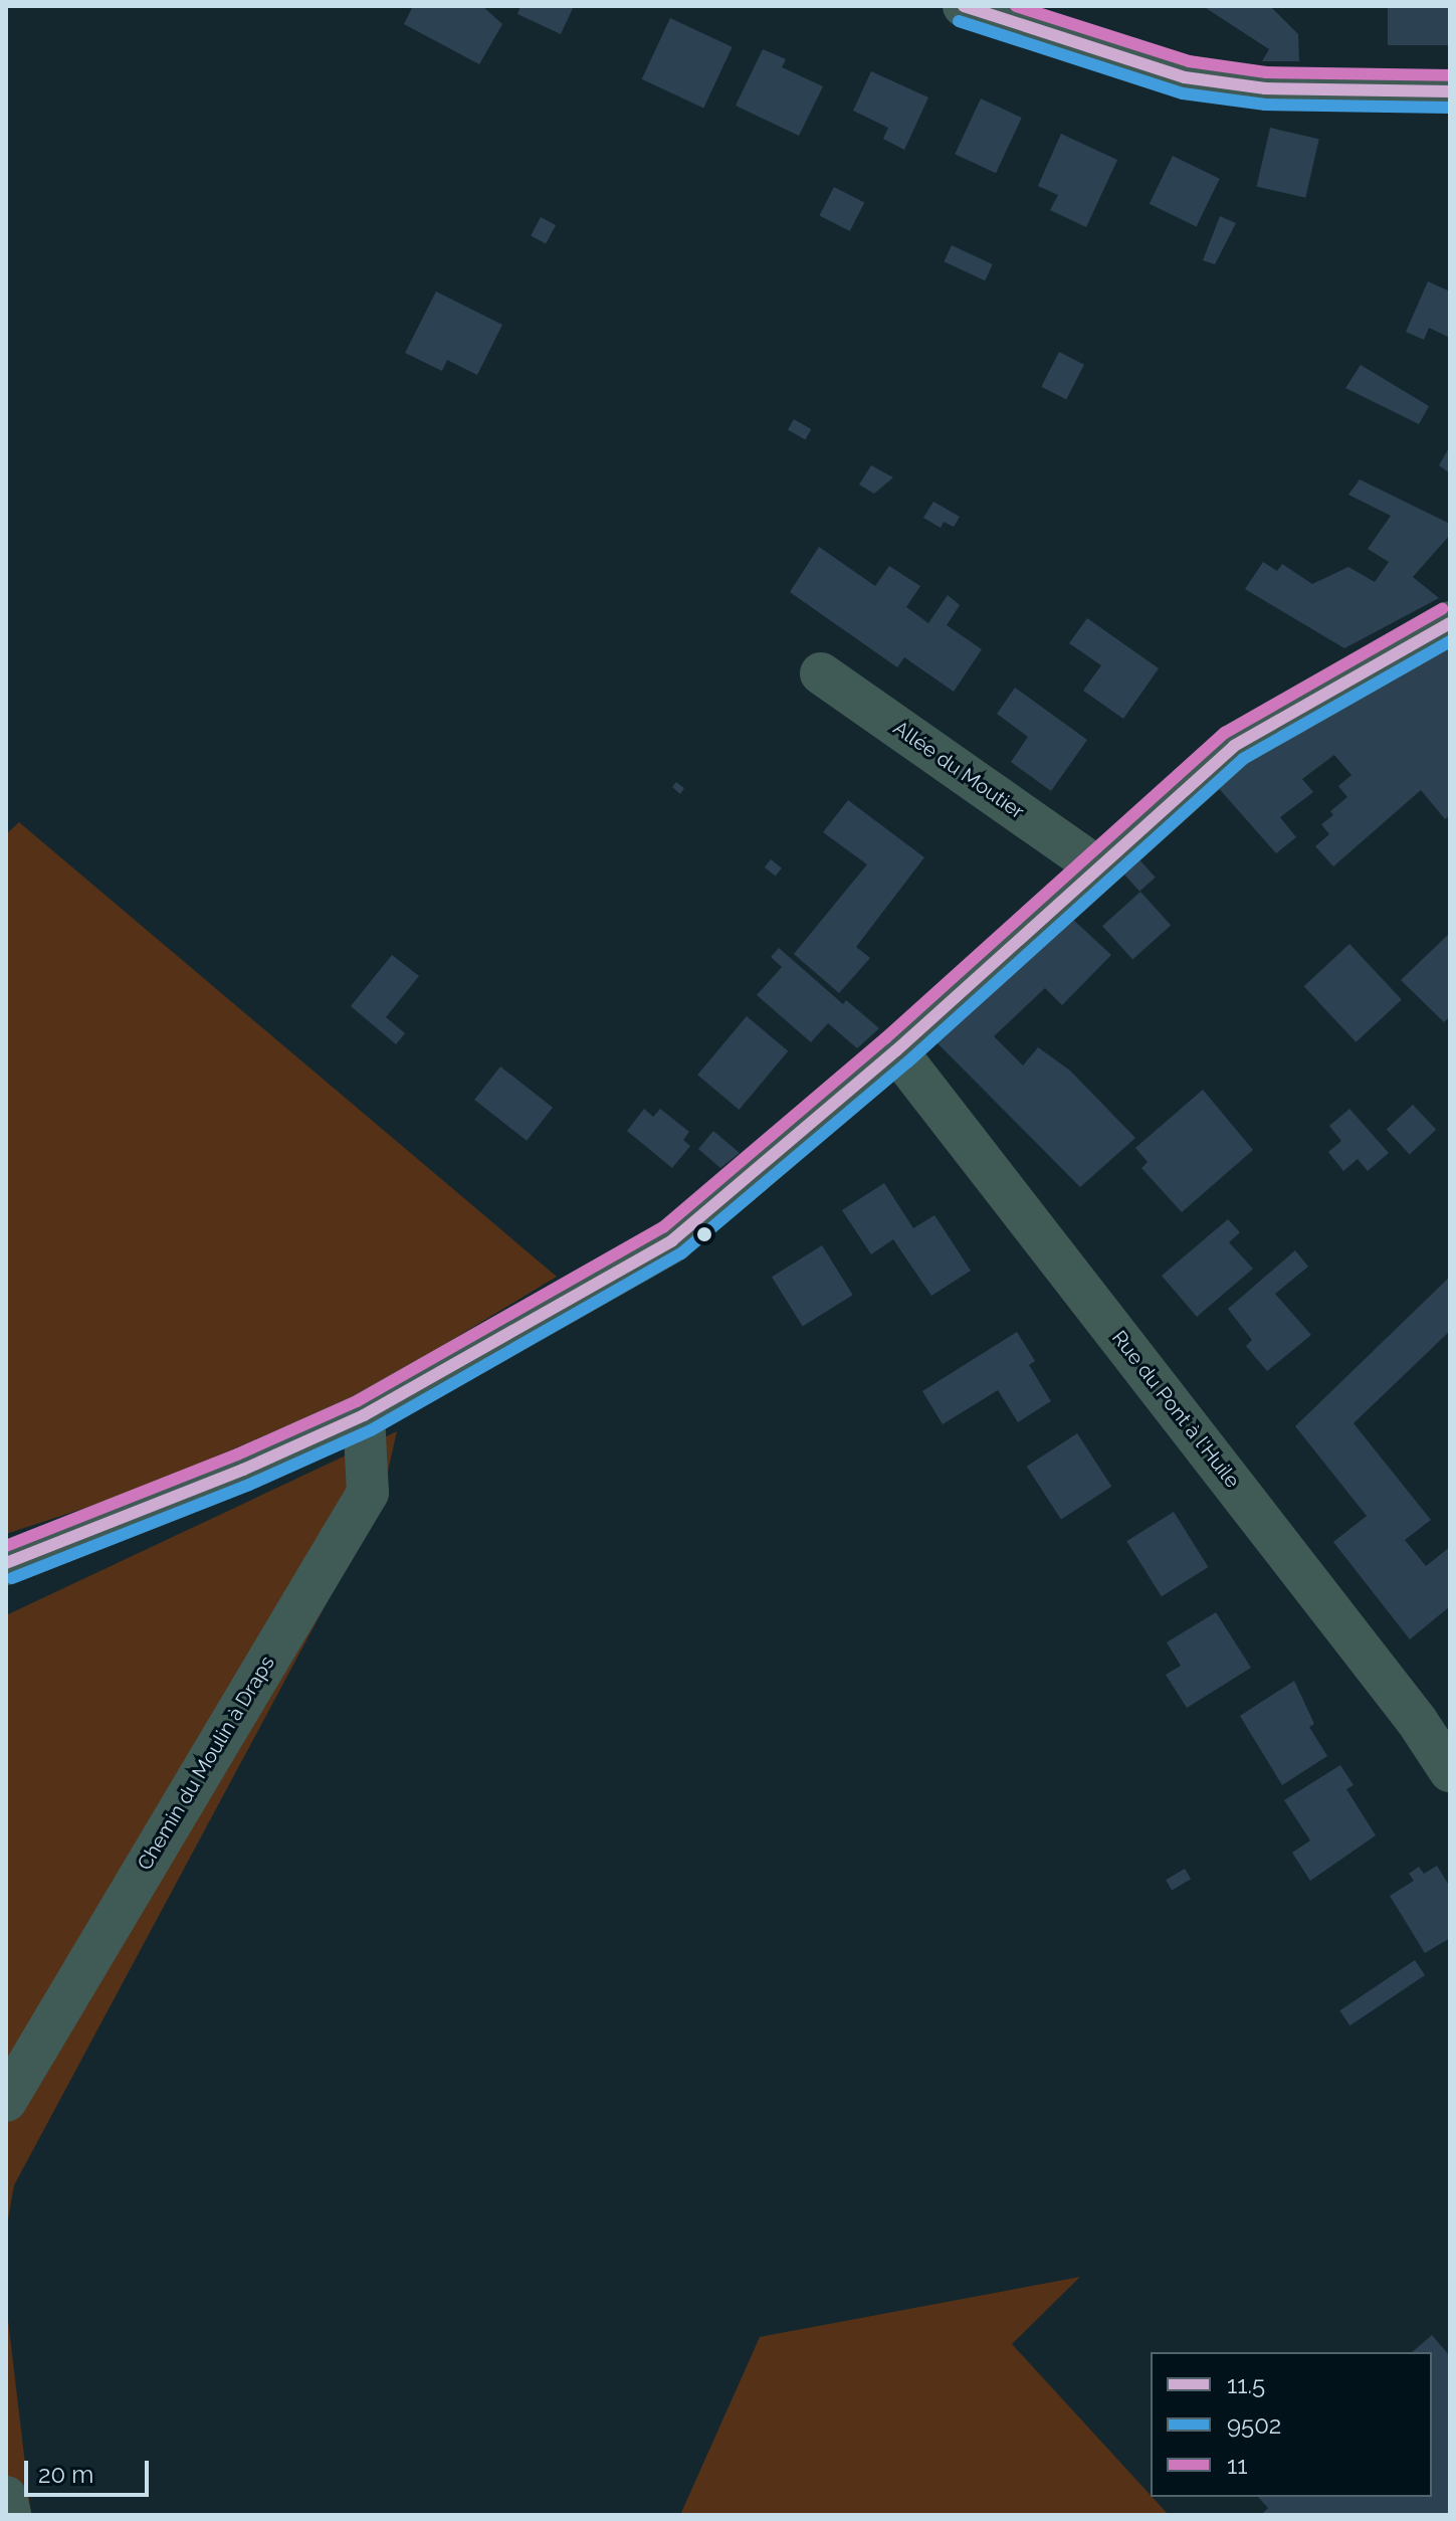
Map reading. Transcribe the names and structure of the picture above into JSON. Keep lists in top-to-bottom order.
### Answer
{
  "streets": {
    "street": ["Allée du Moutier", "Rue du Pont à l'Huile", "Chemin du Moulin à Draps"]
  },
  "lines": ["transit line 11.5", "transit line 11", "transit line 9502"],
  "legend": ["11.5", "9502", "11"],
  "scale_bar": "20 m"
}
